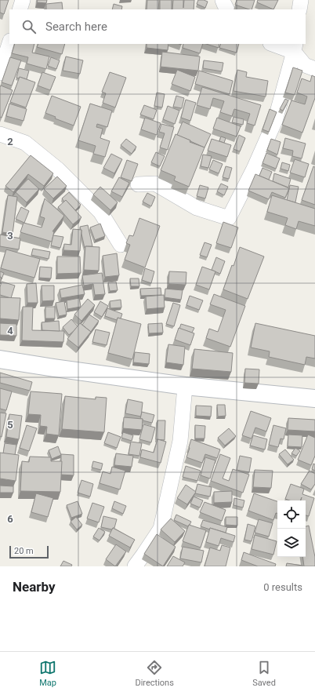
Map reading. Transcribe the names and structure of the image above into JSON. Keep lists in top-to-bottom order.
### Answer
{
  "scale_bar": "20 m",
  "page": {
    "search": "Search here",
    "scale": "20 m",
    "heading": ["Nearby", "0 results"],
    "nav": ["Map", "Directions", "Saved"]
  },
  "grid": {
    "rows": [
      "2",
      "3",
      "4",
      "5",
      "6"
    ]
  }
}
